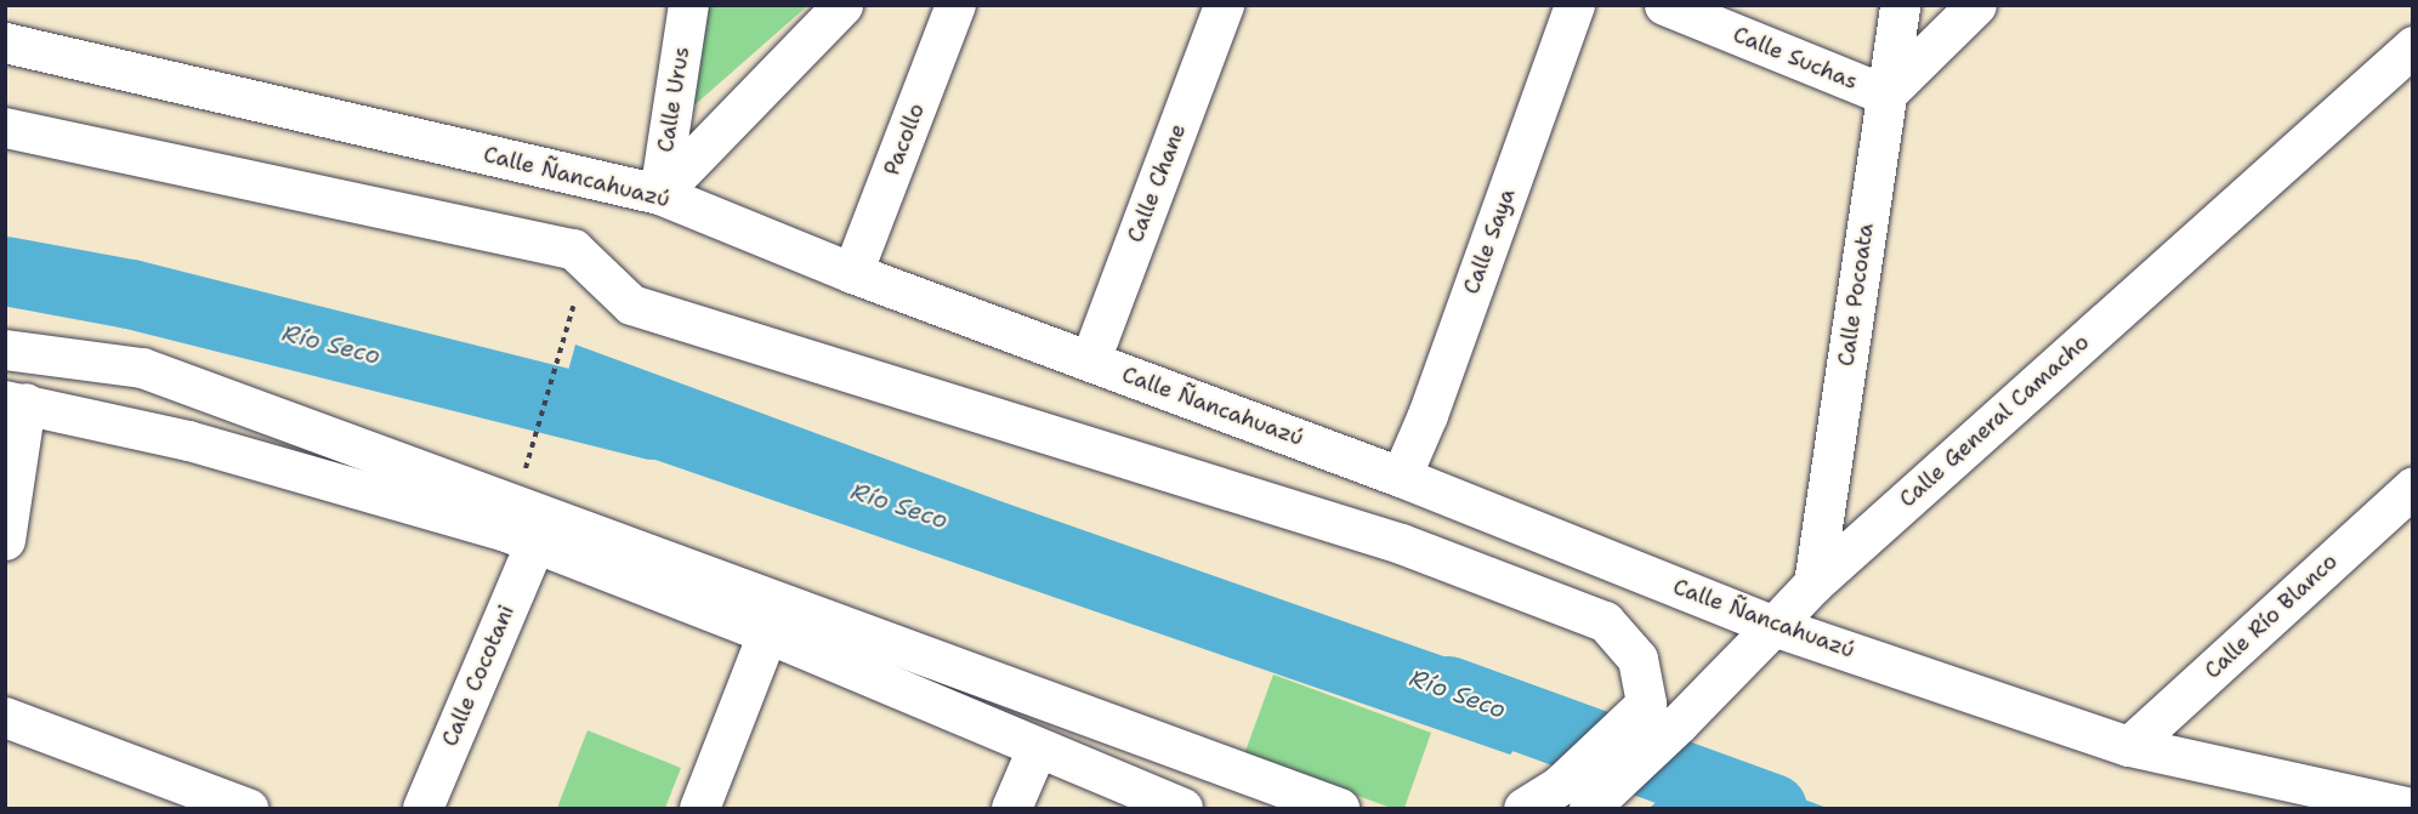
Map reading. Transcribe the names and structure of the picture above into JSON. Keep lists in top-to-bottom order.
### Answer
{
  "streets": {
    "street": [
      "Calle Suchas",
      "Calle Urus",
      "Pacollo",
      "Calle Ñancahuazú",
      "Calle Chane",
      "Calle Saya",
      "Calle Pocoata",
      "Calle General Camacho",
      "Calle Río Blanco",
      "Calle Cocotani"
    ]
  },
  "crossings": [
    ["Calle Suchas", "Calle Pocoata"],
    ["Calle Urus", "Calle Ñancahuazú"],
    ["Pacollo", "Calle Ñancahuazú"],
    ["Calle Ñancahuazú", "Calle Chane"],
    ["Calle Ñancahuazú", "Calle Saya"],
    ["Calle Ñancahuazú", "Calle General Camacho"],
    ["Calle Ñancahuazú", "Calle Río Blanco"],
    ["Calle Pocoata", "Calle General Camacho"]
  ],
  "water": ["Río Seco"]
}
